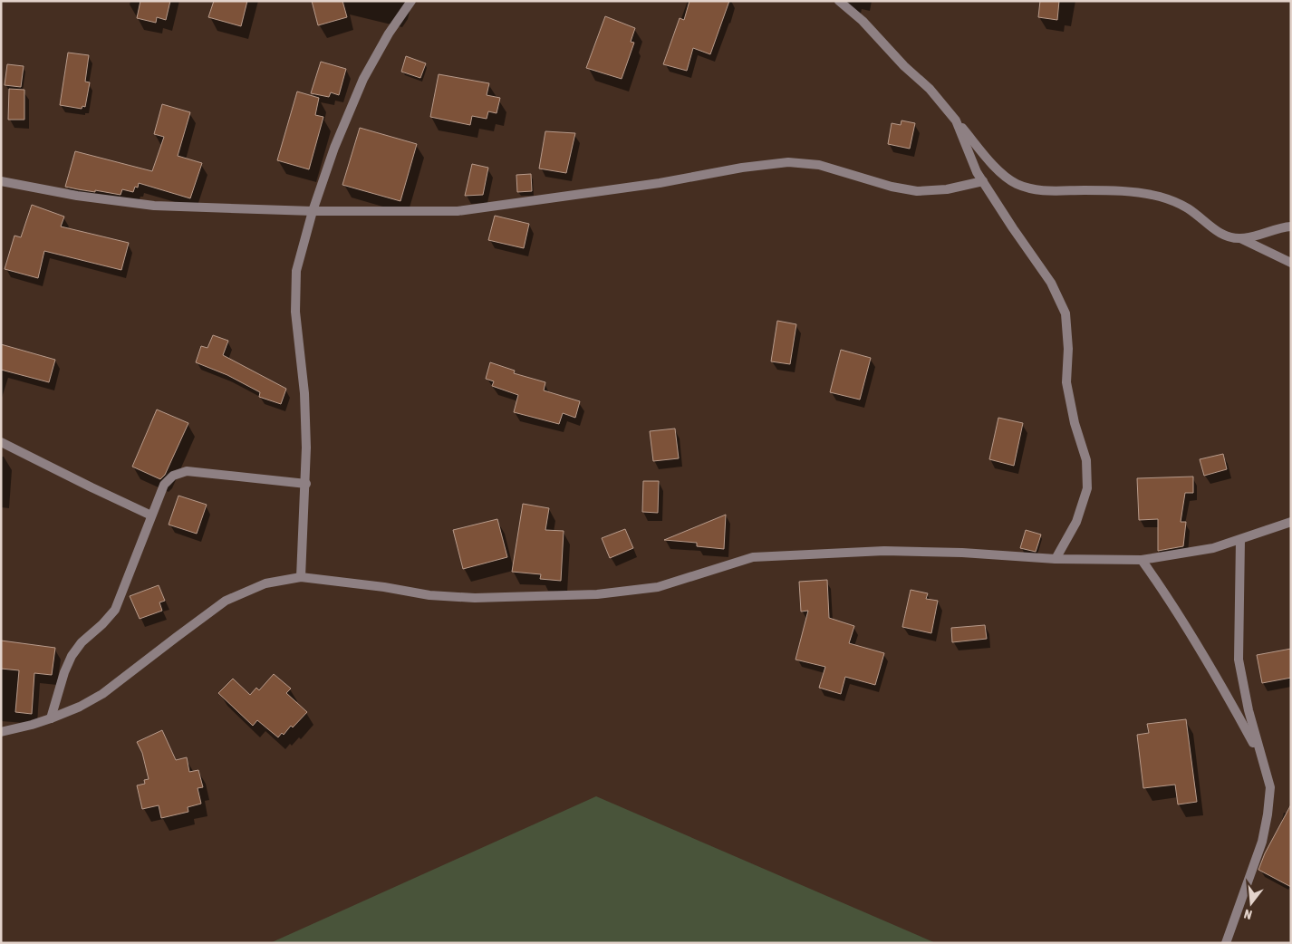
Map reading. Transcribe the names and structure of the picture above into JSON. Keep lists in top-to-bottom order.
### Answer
{
  "north": "bottom"
}
